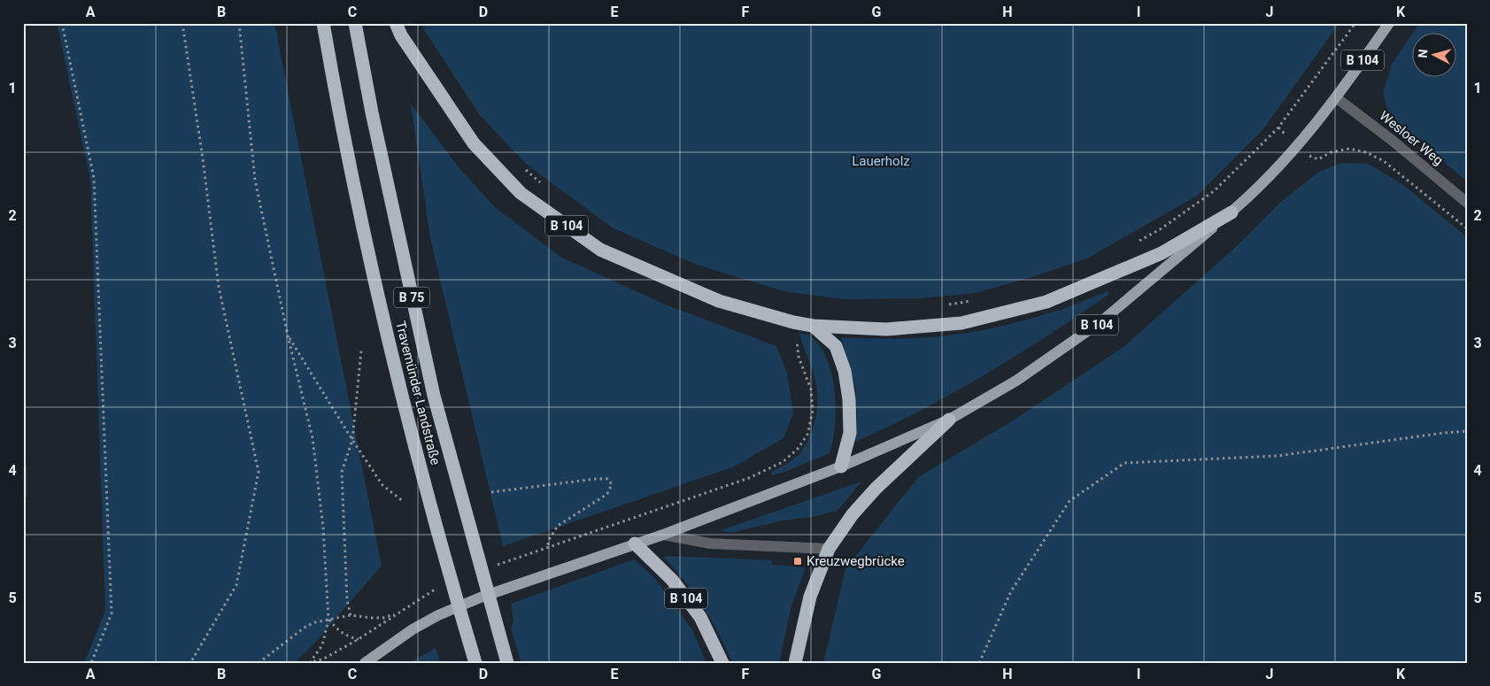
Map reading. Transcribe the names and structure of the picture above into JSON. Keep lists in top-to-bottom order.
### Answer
{
  "streets": {
    "highway": ["B 104", "B 75", "Travemünder Landstraße"],
    "lane": ["Wesloer Weg"]
  },
  "crossings": [
    ["B 104", "Wesloer Weg"]
  ],
  "parks": ["Lauerholz"],
  "places": {
    "transit": ["Kreuzwegbrücke"]
  },
  "north": "left",
  "grid": {
    "columns": [
      "A",
      "B",
      "C",
      "D",
      "E",
      "F",
      "G",
      "H",
      "I",
      "J",
      "K"
    ],
    "rows": [
      "1",
      "2",
      "3",
      "4",
      "5"
    ]
  }
}
